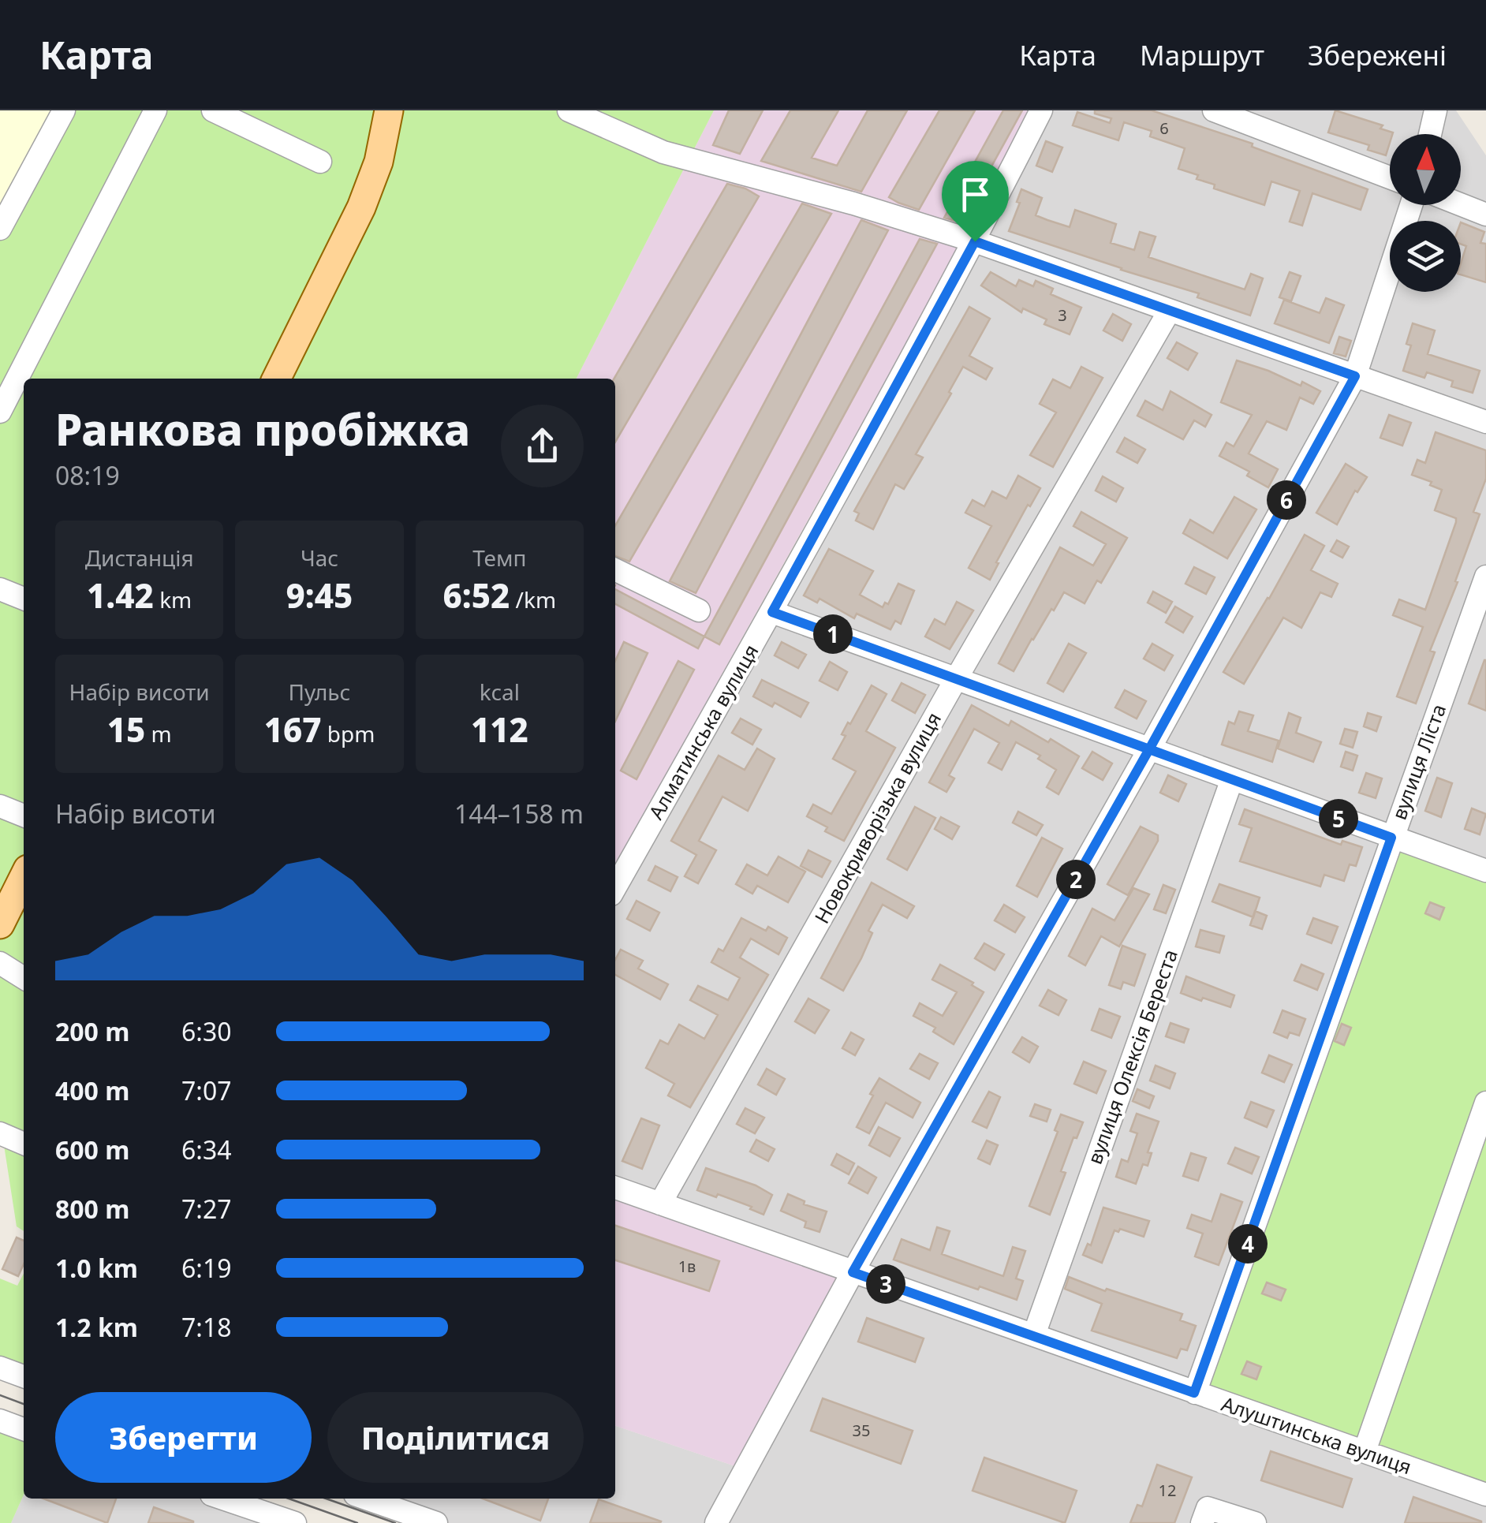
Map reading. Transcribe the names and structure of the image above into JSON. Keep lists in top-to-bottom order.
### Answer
{
  "streets": {
    "street": [
      "Алматинська вулиця",
      "вулиця Ліста",
      "Новокриворізька вулиця",
      "вулиця Олексія Береста",
      "Алуштинська вулиця"
    ]
  },
  "crossings": [
    ["вулиця Ліста", "Алуштинська вулиця"],
    ["Новокриворізька вулиця", "Алуштинська вулиця"],
    ["вулиця Олексія Береста", "Алуштинська вулиця"]
  ],
  "house_numbers": [
    "6",
    "3",
    "1в",
    "35",
    "12"
  ],
  "north": "top",
  "page": {
    "header": "Карта",
    "nav": ["Карта", "Маршрут", "Збережені"],
    "heading": ["Ранкова пробіжка", "08:19"],
    "pins": [
      "6",
      "1",
      "5",
      "2",
      "4",
      "3"
    ],
    "stats": [
      ["Дистанція", "1.42 km"],
      ["Час", "9:45"],
      ["Темп", "6:52 /km"],
      ["Набір висоти", "15 m"],
      ["Пульс", "167 bpm"],
      ["kcal", "112"]
    ],
    "chart": ["Набір висоти", "144–158 m"],
    "list": [
      {
        "name": "200 m",
        "note": "6:30"
      },
      {
        "name": "400 m",
        "note": "7:07"
      },
      {
        "name": "600 m",
        "note": "6:34"
      },
      {
        "name": "800 m",
        "note": "7:27"
      },
      {
        "name": "1.0 km",
        "note": "6:19"
      },
      {
        "name": "1.2 km",
        "note": "7:18"
      }
    ],
    "buttons": ["Зберегти", "Поділитися"]
  }
}
